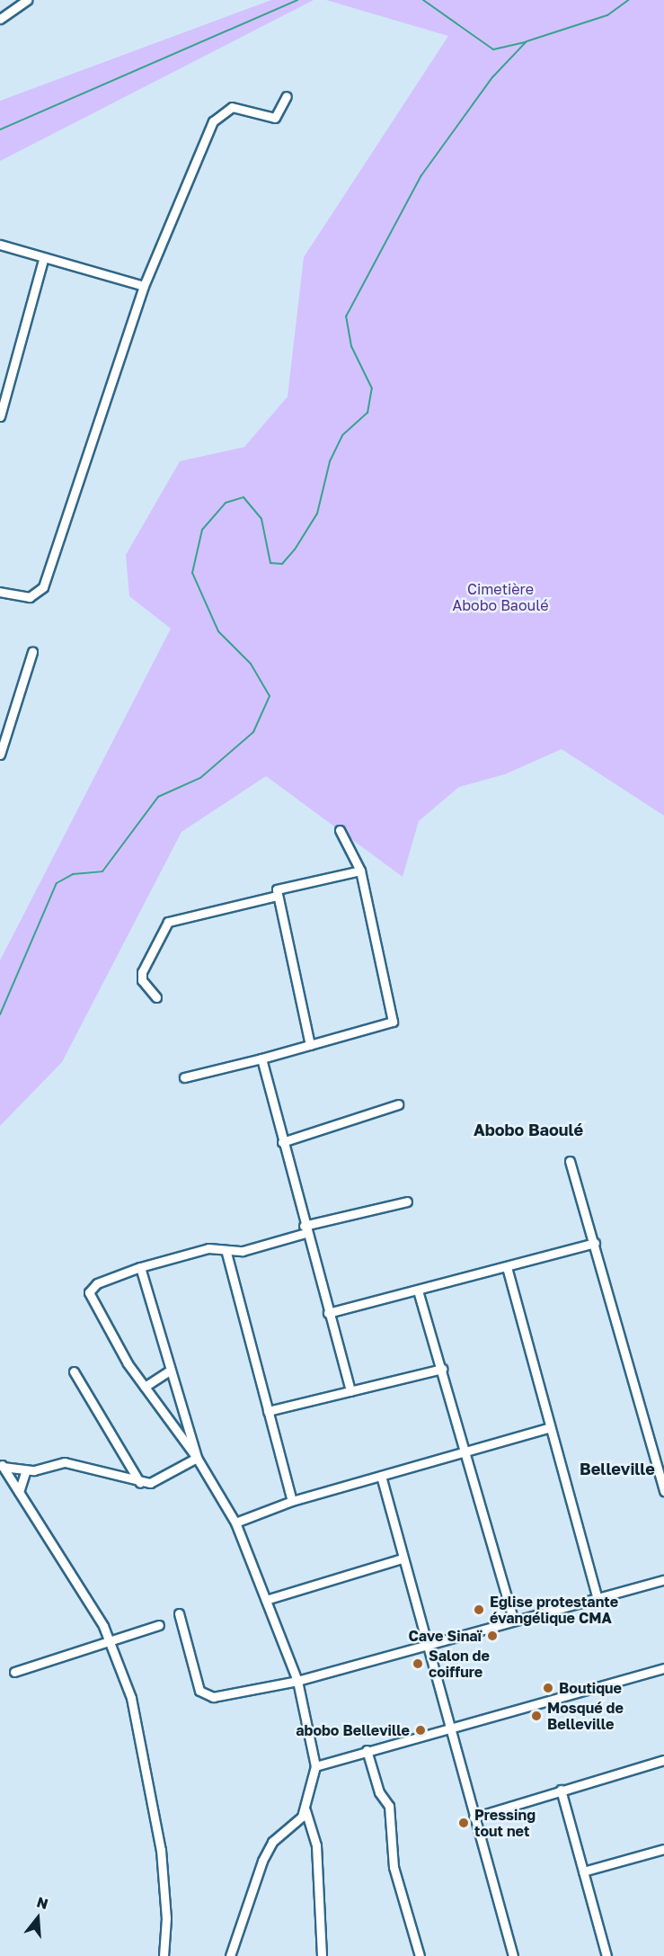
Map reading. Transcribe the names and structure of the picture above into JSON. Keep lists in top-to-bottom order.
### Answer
{
  "districts": ["Abobo Baoulé", "Belleville"],
  "parks": ["Cimetière Abobo Baoulé"],
  "places": [
    "Eglise protestante évangélique CMA",
    "Cave Sinaï",
    "Salon de coiffure",
    "Boutique",
    "Mosqué de Belleville",
    "abobo Belleville",
    "Pressing tout net"
  ],
  "north": "top"
}
